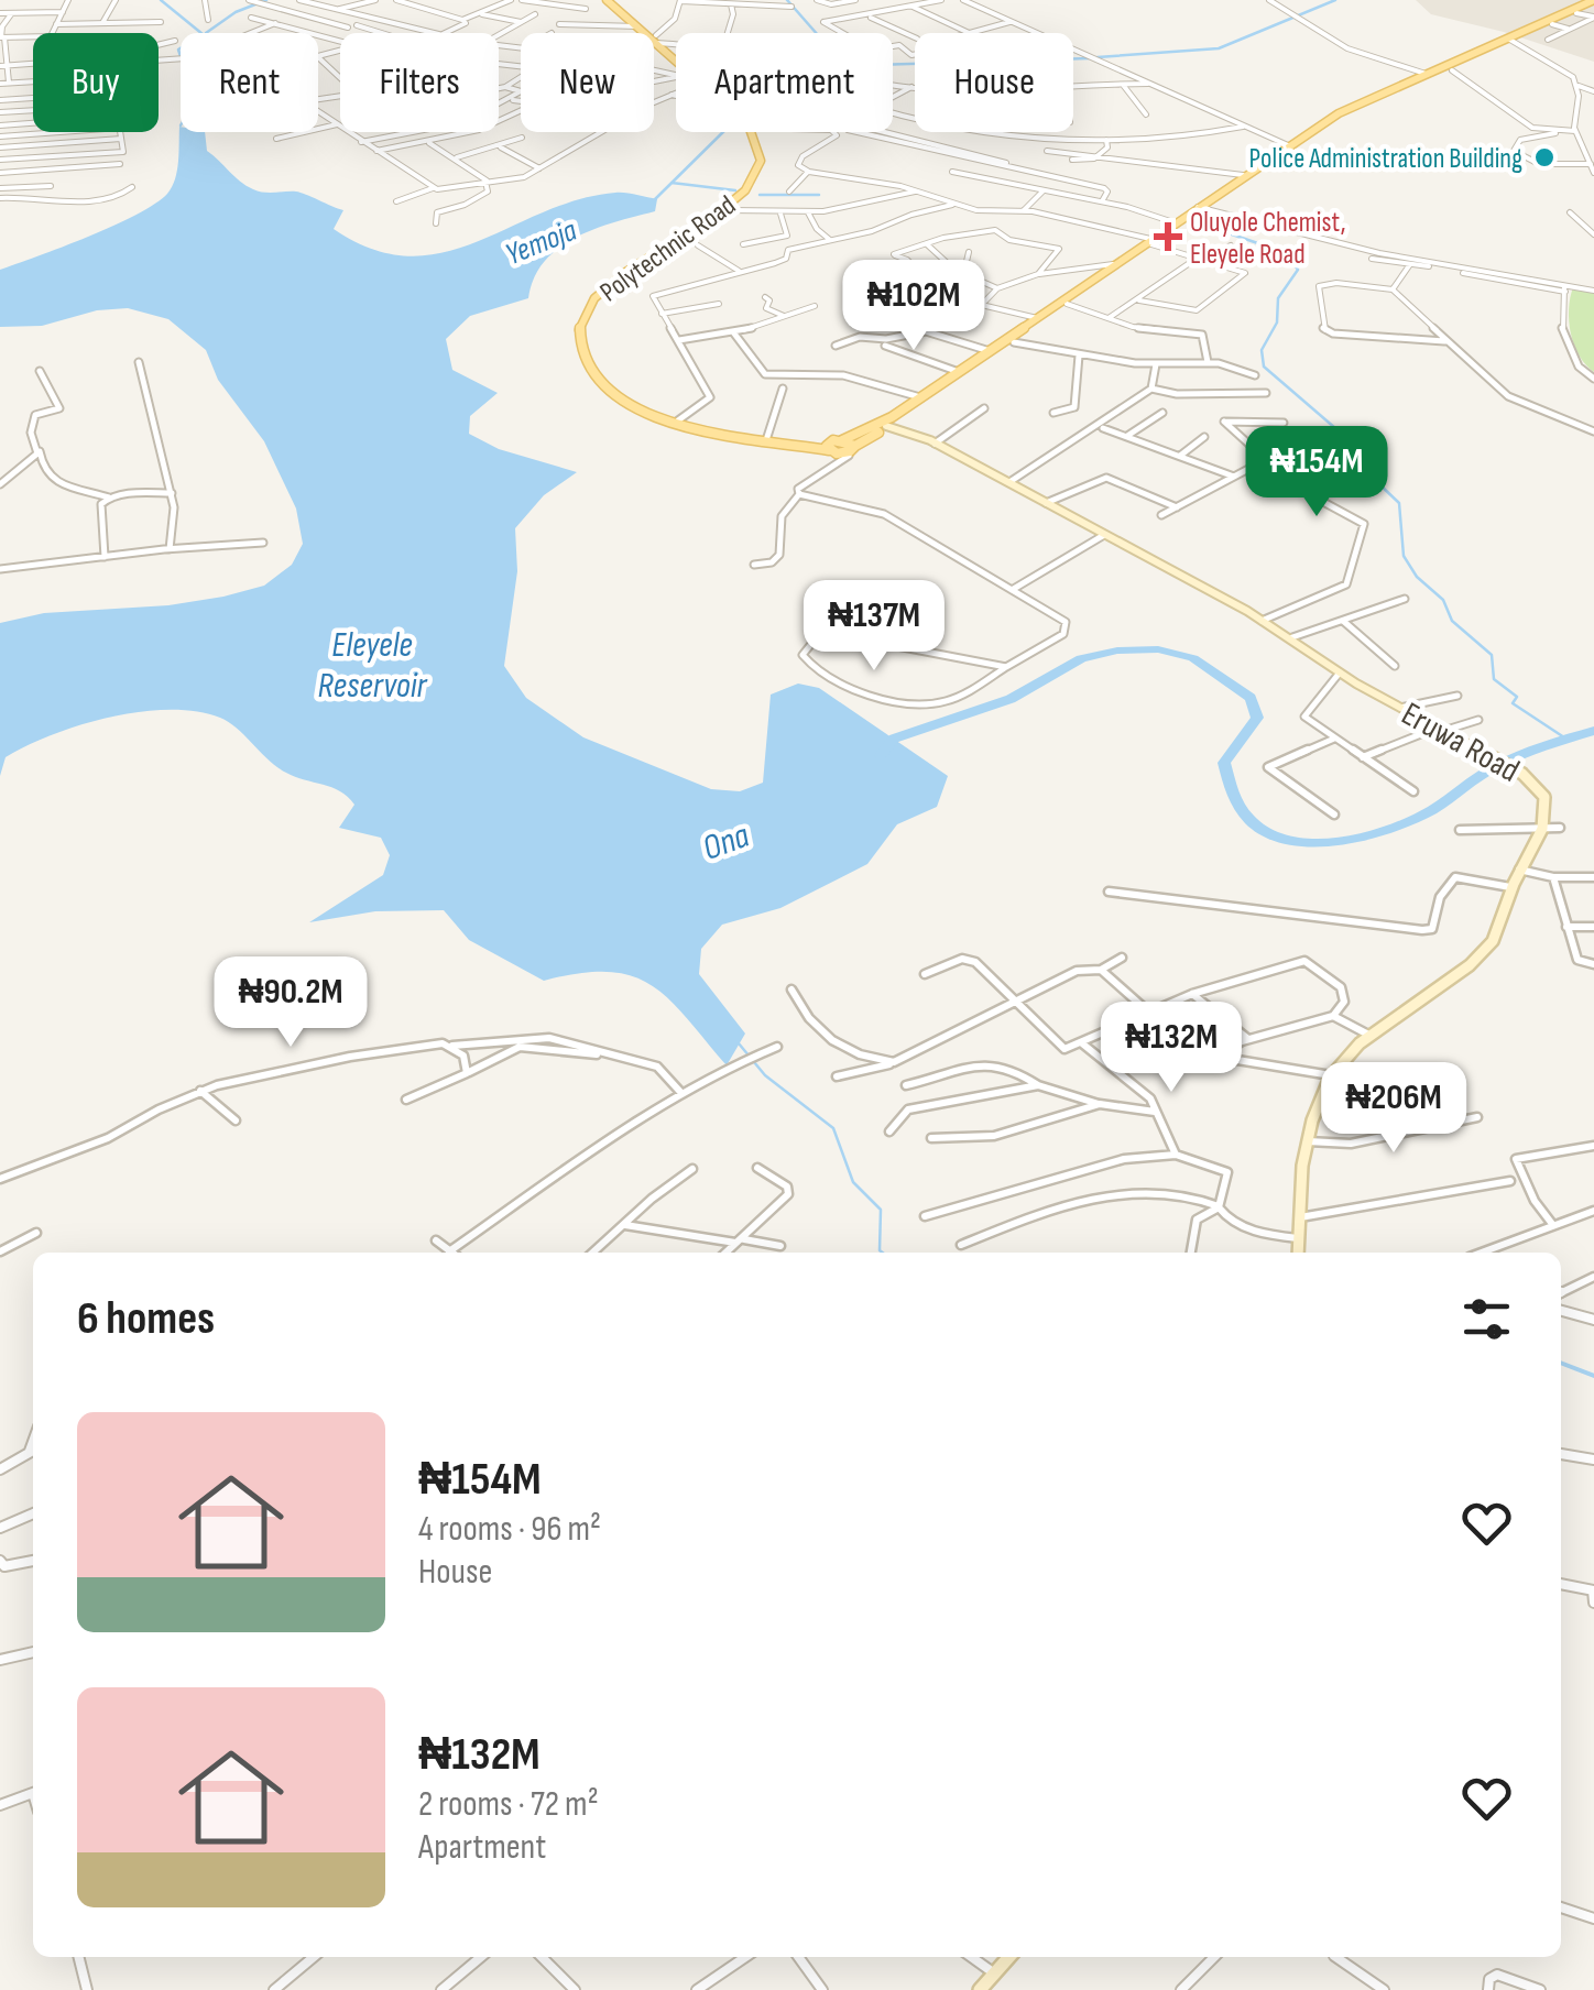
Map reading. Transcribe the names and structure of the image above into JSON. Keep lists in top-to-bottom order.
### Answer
{
  "streets": {
    "main road": ["Polytechnic Road", "Eruwa Road"]
  },
  "water": ["Yemoja", "Eleyele Reservoir", "Ona"],
  "places": {
    "other": ["Police Administration Building"],
    "health": ["Oluyole Chemist, Eleyele Road"]
  },
  "page": {
    "chip": [
      "Buy",
      "Rent",
      "Filters",
      "New",
      "Apartment",
      "House"
    ],
    "price": [
      "₦102M",
      "₦154M",
      "₦137M",
      "₦90.2M",
      "₦132M",
      "₦206M"
    ],
    "heading": "6 homes",
    "list": [
      {
        "name": "₦154M",
        "note": "4 rooms · 96 m² · House"
      },
      {
        "name": "₦132M",
        "note": "2 rooms · 72 m² · Apartment"
      }
    ]
  }
}
